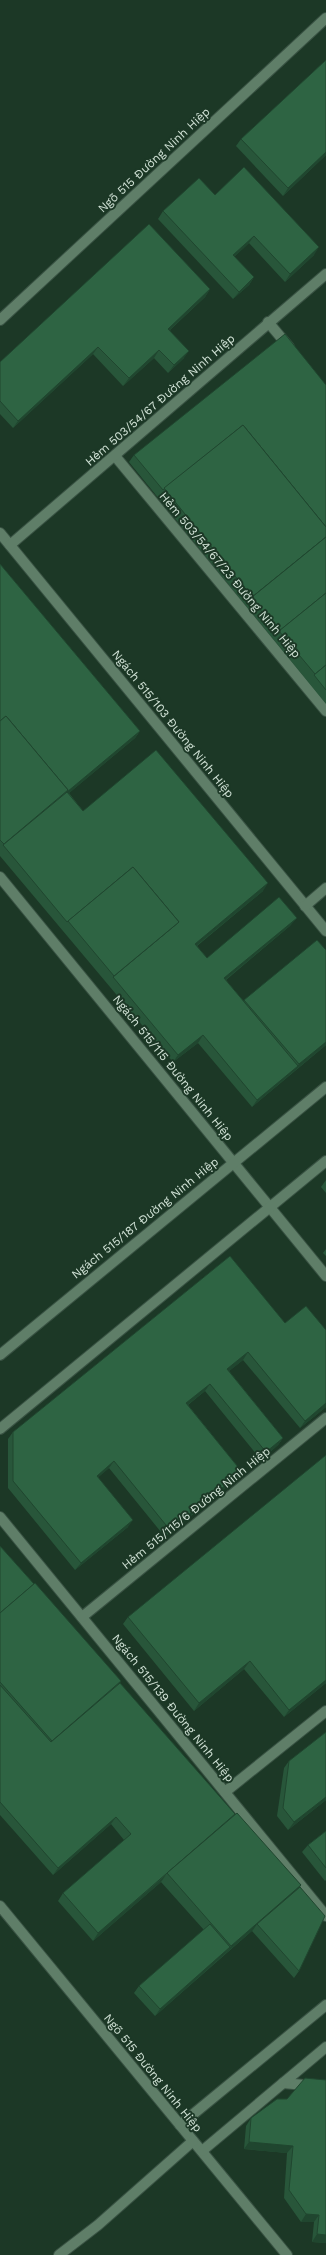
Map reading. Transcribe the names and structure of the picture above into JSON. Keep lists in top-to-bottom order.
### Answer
{
  "streets": {
    "street": [
      "Ngõ 515 Đường Ninh Hiệp",
      "Hẻm 503/54/67 Đường Ninh Hiệp",
      "Hẻm 503/54/67/23 Đường Ninh Hiệp",
      "Ngách 515/103 Đường Ninh Hiệp",
      "Ngách 515/115 Đường Ninh Hiệp",
      "Ngách 515/187 Đường Ninh Hiệp",
      "Hẻm 515/115/6 Đường Ninh Hiệp",
      "Ngách 515/139 Đường Ninh Hiệp"
    ]
  },
  "crossings": [
    ["Hẻm 503/54/67 Đường Ninh Hiệp", "Hẻm 503/54/67/23 Đường Ninh Hiệp"],
    ["Hẻm 503/54/67 Đường Ninh Hiệp", "Ngách 515/103 Đường Ninh Hiệp"],
    ["Ngách 515/115 Đường Ninh Hiệp", "Ngách 515/187 Đường Ninh Hiệp"],
    ["Hẻm 515/115/6 Đường Ninh Hiệp", "Ngách 515/139 Đường Ninh Hiệp"]
  ]
}
